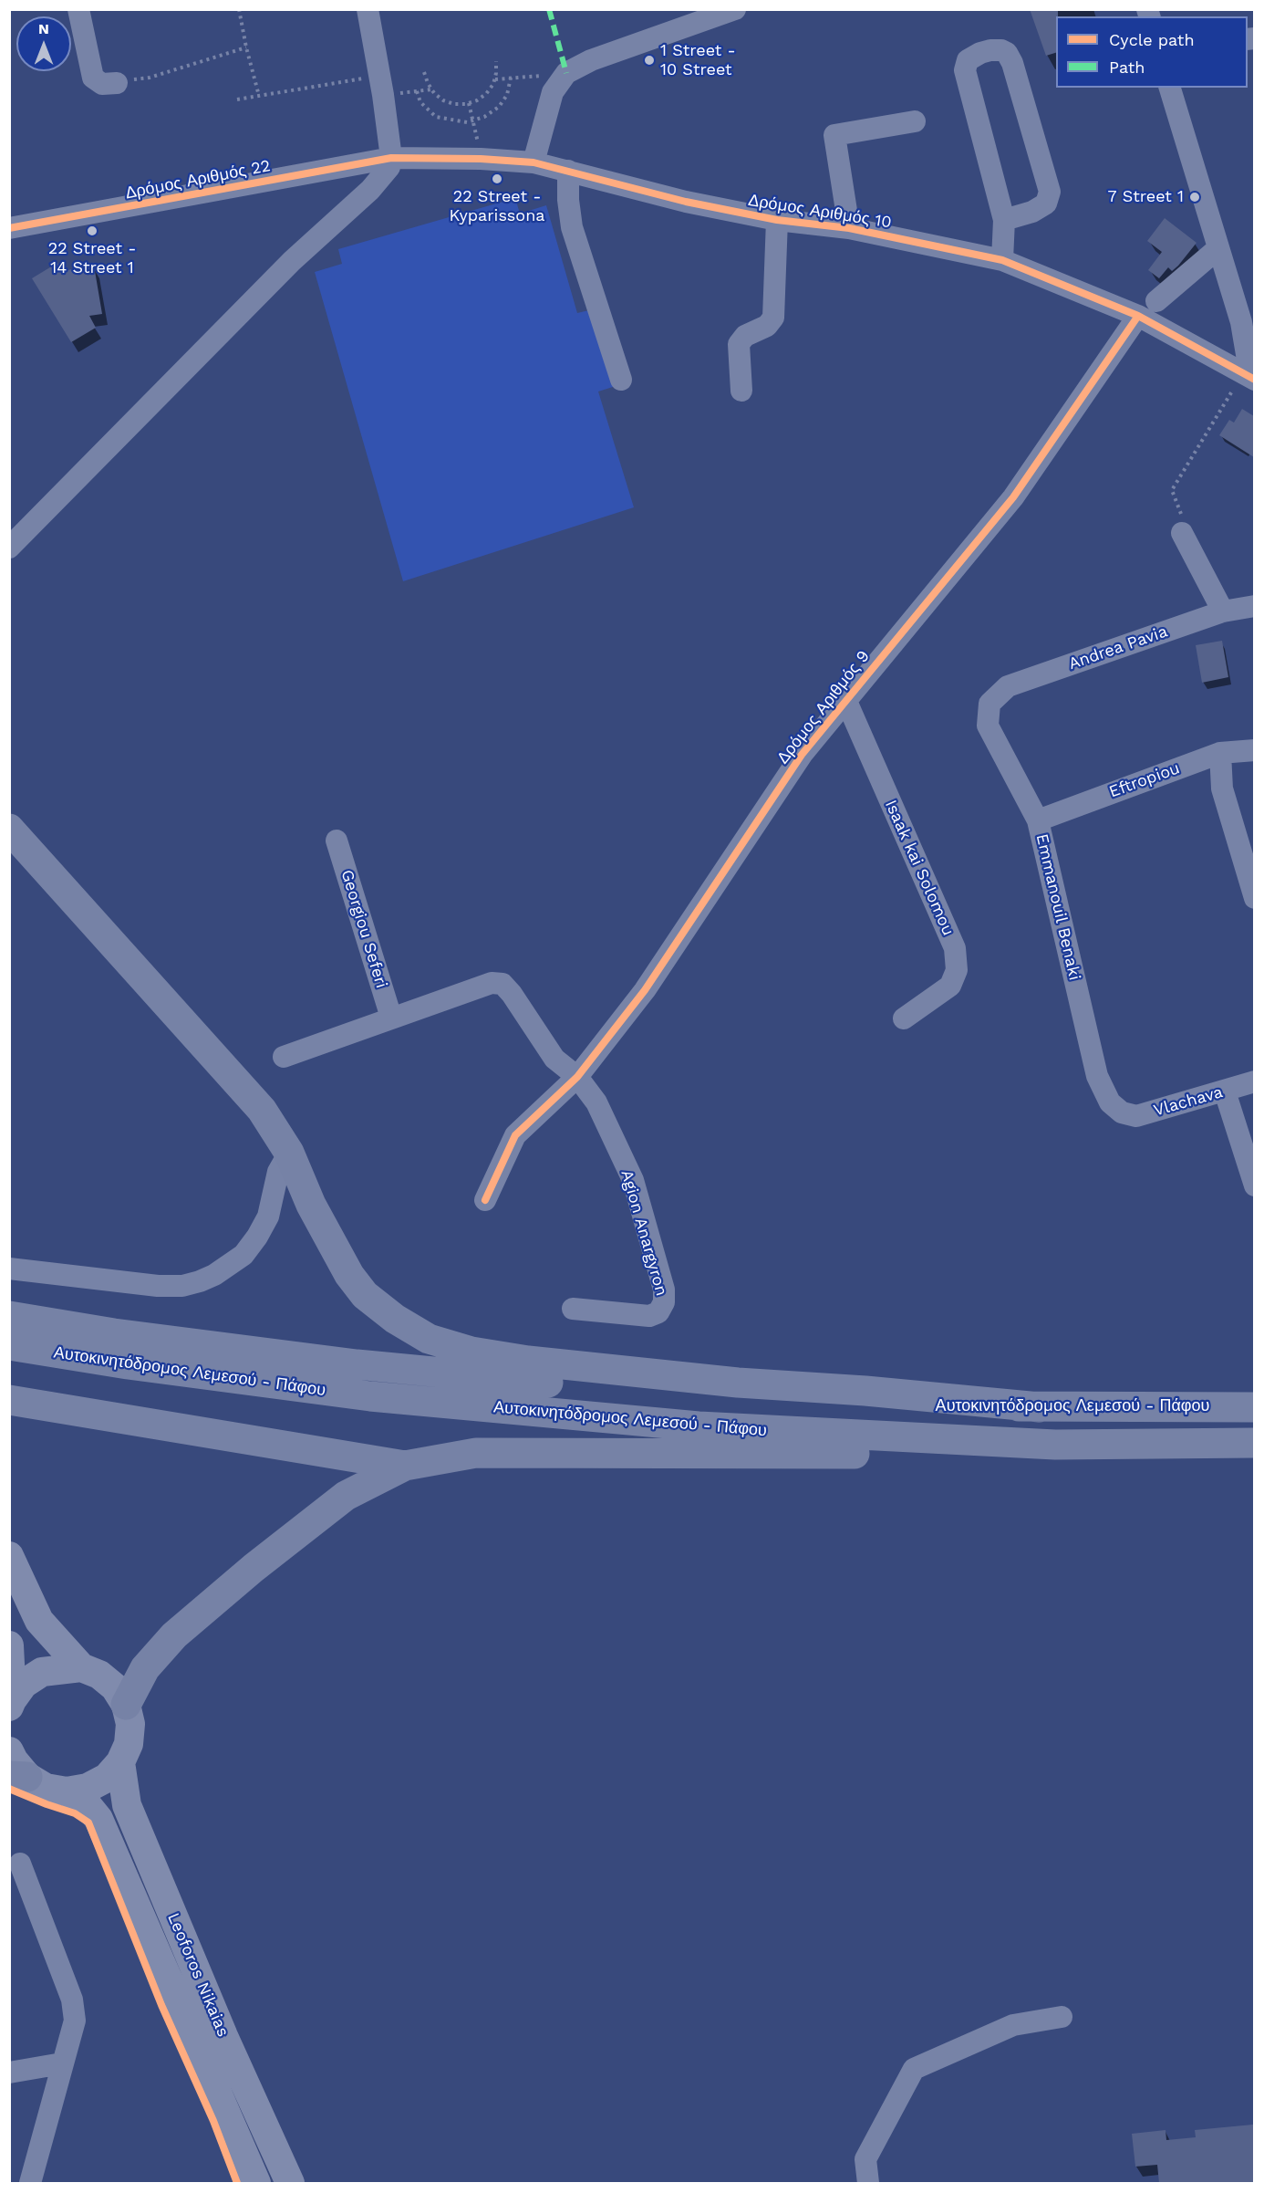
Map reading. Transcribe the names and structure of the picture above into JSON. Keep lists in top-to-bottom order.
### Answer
{
  "streets": {
    "highway": ["Αυτοκινητόδρομος Λεμεσού - Πάφου"],
    "main road": ["Leoforos Nikaias"],
    "street": [
      "Δρόμος Αριθμός 22",
      "Δρόμος Αριθμός 10",
      "Andrea Pavia",
      "Δρόμος Αριθμός 9",
      "Eftropiou",
      "Isaak kai Solomou",
      "Emmanouil Benaki",
      "Georgiou Seferi",
      "Vlachava",
      "Agion Anargyron"
    ]
  },
  "crossings": [
    ["Δρόμος Αριθμός 22", "Δρόμος Αριθμός 10"],
    ["Δρόμος Αριθμός 10", "Δρόμος Αριθμός 9"],
    ["Andrea Pavia", "Emmanouil Benaki"],
    ["Δρόμος Αριθμός 9", "Isaak kai Solomou"],
    ["Δρόμος Αριθμός 9", "Agion Anargyron"],
    ["Eftropiou", "Emmanouil Benaki"],
    ["Emmanouil Benaki", "Vlachava"]
  ],
  "places": [
    "1 Street - 10 Street",
    "22 Street - Kyparissona",
    "7 Street 1",
    "22 Street - 14 Street 1"
  ],
  "legend": ["Cycle path", "Path"],
  "north": "top"
}
